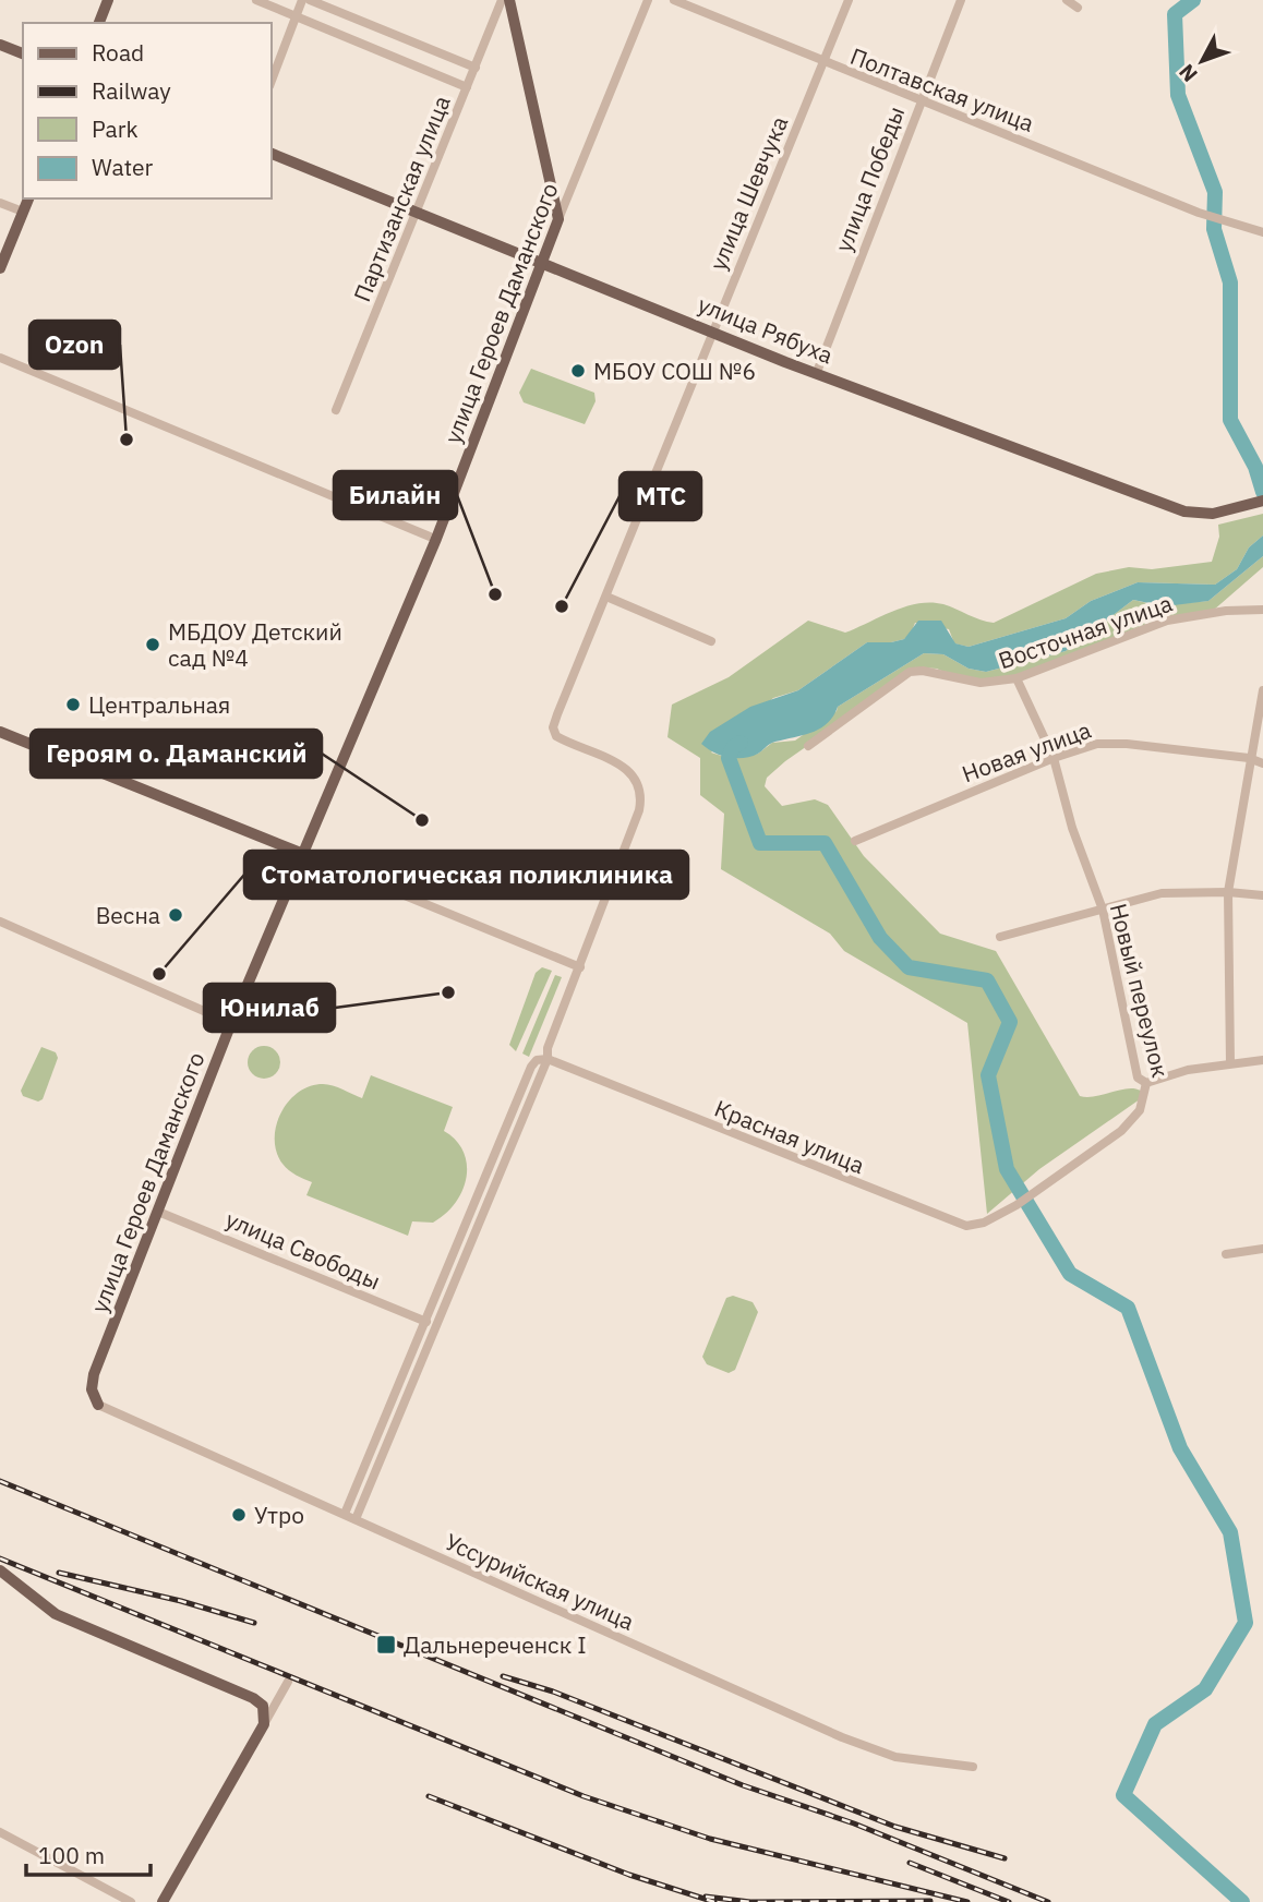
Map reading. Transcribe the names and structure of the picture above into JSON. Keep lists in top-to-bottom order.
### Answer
{
  "streets": {
    "main road": ["улица Героев Даманского", "улица Рябуха"],
    "street": [
      "Полтавская улица",
      "улица Победы",
      "улица Шевчука",
      "Партизанская улица",
      "Восточная улица",
      "Новая улица",
      "Новый переулок",
      "Красная улица",
      "улица Свободы",
      "Уссурийская улица"
    ]
  },
  "crossings": [
    ["Полтавская улица", "улица Победы"],
    ["Полтавская улица", "улица Шевчука"],
    ["улица Победы", "улица Рябуха"],
    ["улица Шевчука", "улица Рябуха"],
    ["Партизанская улица", "улица Рябуха"],
    ["улица Героев Даманского", "улица Рябуха"],
    ["улица Героев Даманского", "улица Свободы"],
    ["улица Героев Даманского", "Уссурийская улица"],
    ["Восточная улица", "Новый переулок"],
    ["Новая улица", "Новый переулок"],
    ["Новый переулок", "Красная улица"]
  ],
  "places": {
    "other": [
      "МБОУ СОШ №6",
      "Ozon",
      "Билайн",
      "МТС",
      "МБДОУ Детский сад №4",
      "Центральная",
      "Героям о. Даманский",
      "Весна",
      "Стоматологическая поликлиника",
      "Юнилаб",
      "Утро"
    ],
    "transit": ["Дальнереченск I"]
  },
  "legend": [
    "Road",
    "Railway",
    "Park",
    "Water"
  ],
  "scale_bar": "100 m",
  "north": "bottom left"
}
